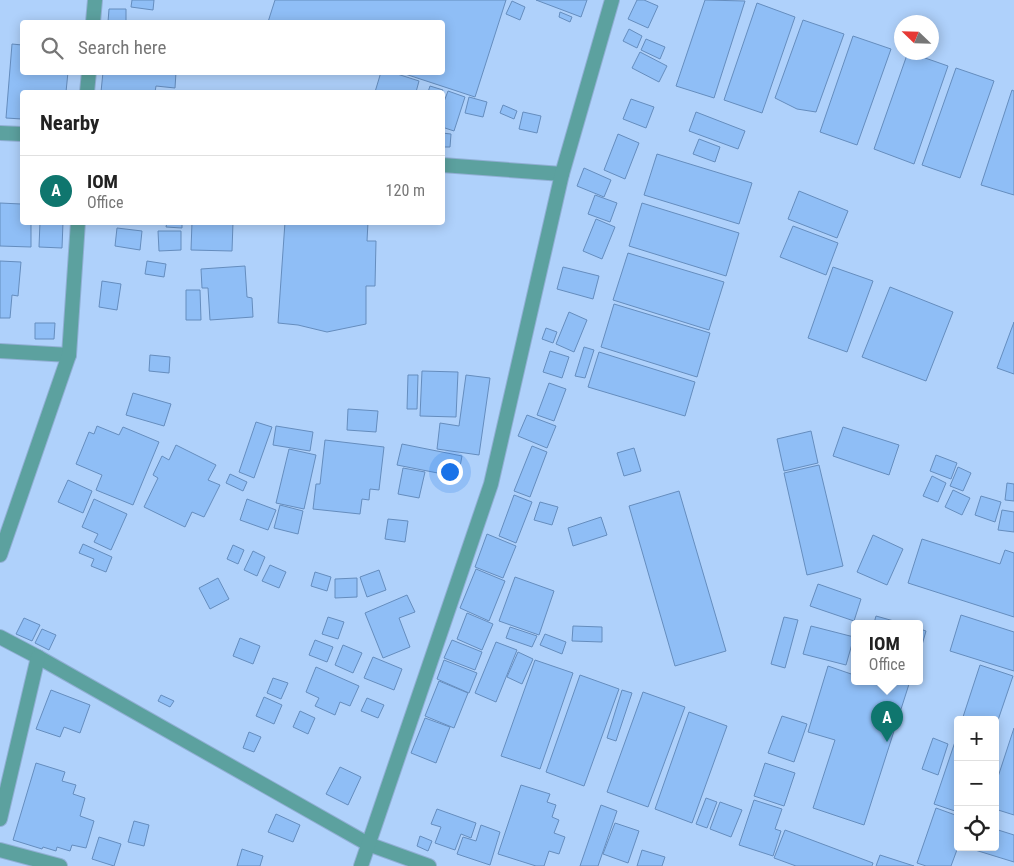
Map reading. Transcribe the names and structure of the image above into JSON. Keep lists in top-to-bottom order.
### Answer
{
  "north": "top left",
  "page": {
    "search": "Search here",
    "heading": "Nearby",
    "list": [
      {
        "mark": "A",
        "name": "IOM",
        "note": "Office",
        "value": "120 m"
      }
    ],
    "popup": ["IOM", "Office"],
    "pins": "A",
    "map_buttons": ["+", "−"]
  }
}
